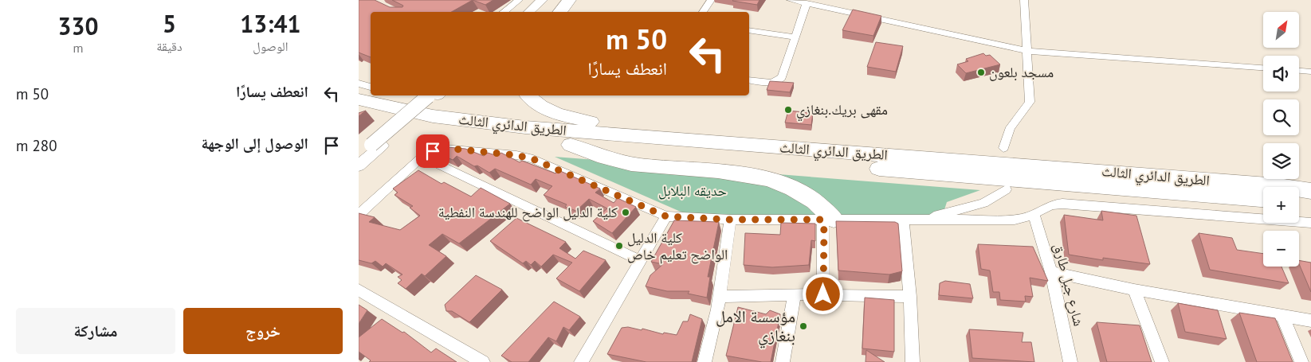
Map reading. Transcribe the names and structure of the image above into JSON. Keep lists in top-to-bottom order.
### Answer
{
  "streets": {
    "highway": ["الطريق الدائري الثالث"],
    "street": ["شارع جبل طارق"]
  },
  "parks": ["حديقه البلابل"],
  "places": [
    "مسجد بلعون",
    "مقهى بريك.بنغازي",
    "كلية الدليل الواضح للهندسة النفطية",
    "كلية الدليل الواضح تعليم خاص",
    "مؤسسة الامل بنغازي"
  ],
  "north": "top right",
  "page": {
    "eta": [
      "13:41",
      "الوصول",
      "5",
      "دقيقة",
      "330",
      "m"
    ],
    "map_buttons": ["+", "−"],
    "turn": ["50 m", "انعطف يسارًا"],
    "list": [
      {
        "name": "انعطف يسارًا",
        "value": "50 m"
      },
      {
        "name": "الوصول إلى الوجهة",
        "value": "280 m"
      }
    ],
    "buttons": ["خروج", "مشاركة"]
  }
}
